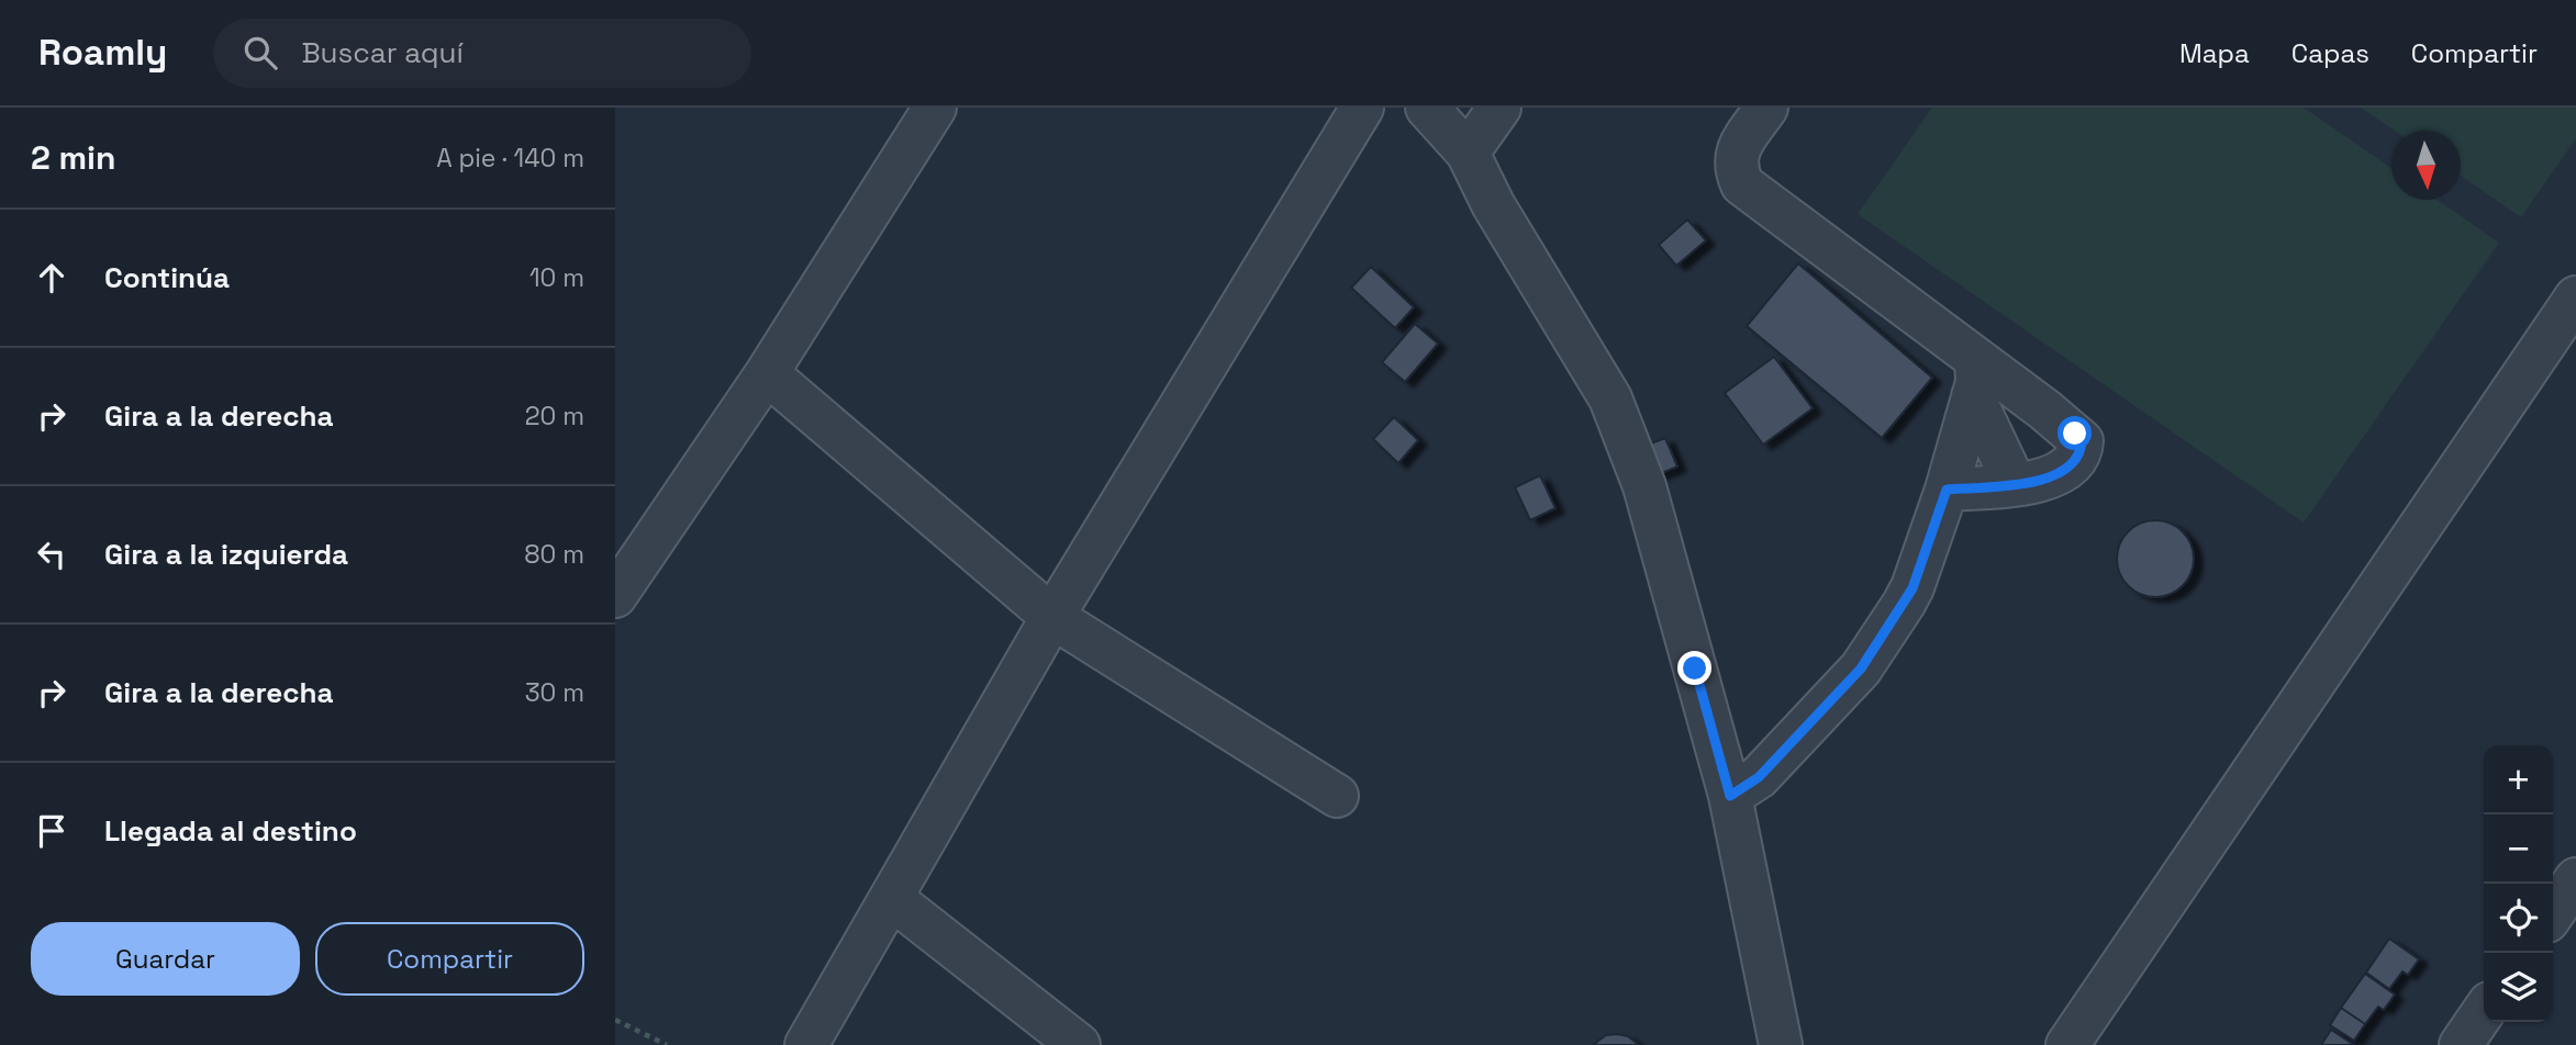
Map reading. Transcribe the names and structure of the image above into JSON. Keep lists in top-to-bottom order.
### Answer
{
  "north": "bottom",
  "page": {
    "header": "Roamly",
    "search": "Buscar aquí",
    "nav": ["Mapa", "Capas", "Compartir"],
    "heading": ["2 min", "A pie · 140 m"],
    "list": [
      ["Continúa", "10 m"],
      ["Gira a la derecha", "20 m"],
      ["Gira a la izquierda", "80 m"],
      ["Gira a la derecha", "30 m"],
      "Llegada al destino"
    ],
    "map_buttons": ["+", "−"],
    "buttons": ["Guardar", "Compartir"]
  }
}
